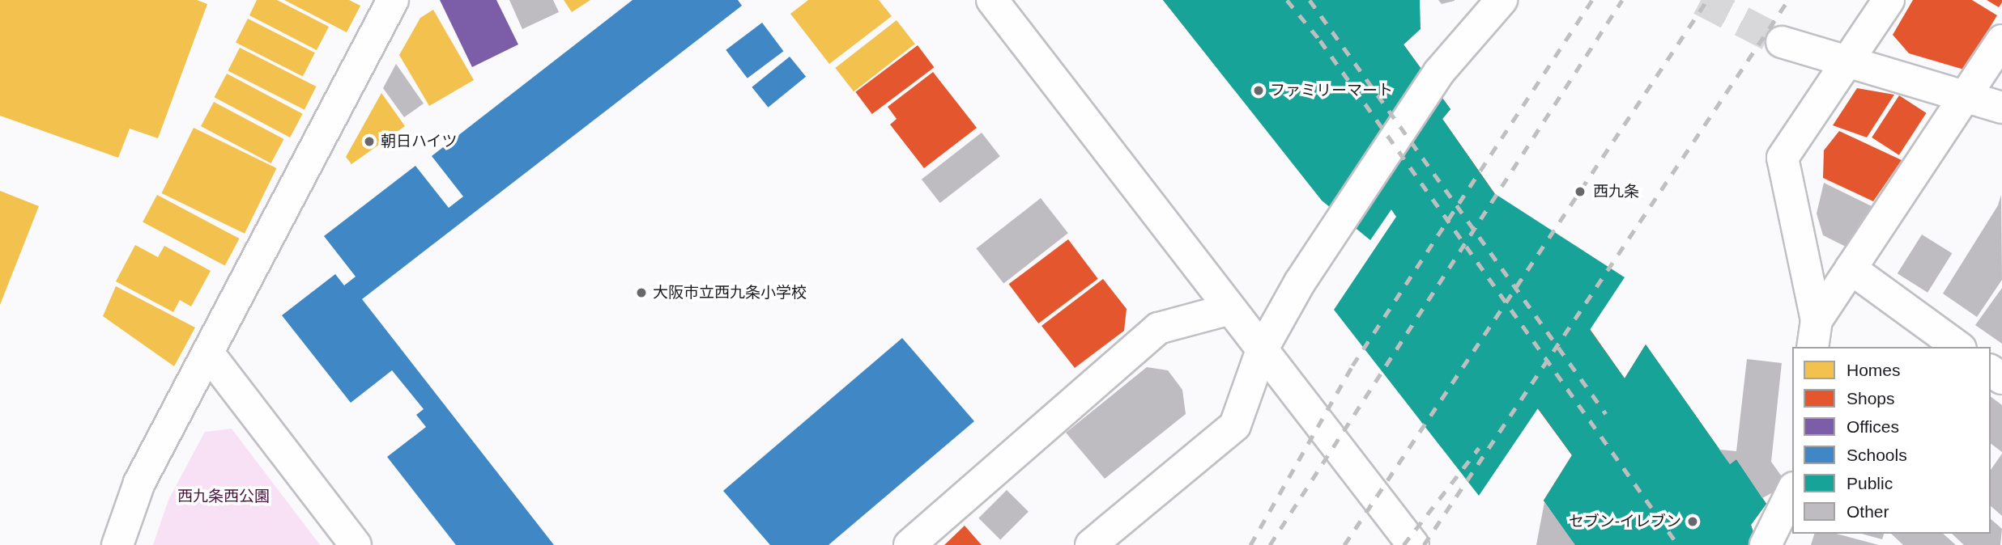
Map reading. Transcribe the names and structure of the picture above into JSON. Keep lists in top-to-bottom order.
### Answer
{
  "parks": ["西九条西公園"],
  "places": [
    "ファミリーマート",
    "朝日ハイツ",
    "西九条",
    "大阪市立西九条小学校",
    "セブン-イレブン"
  ],
  "legend": [
    "Homes",
    "Shops",
    "Offices",
    "Schools",
    "Public",
    "Other"
  ]
}
